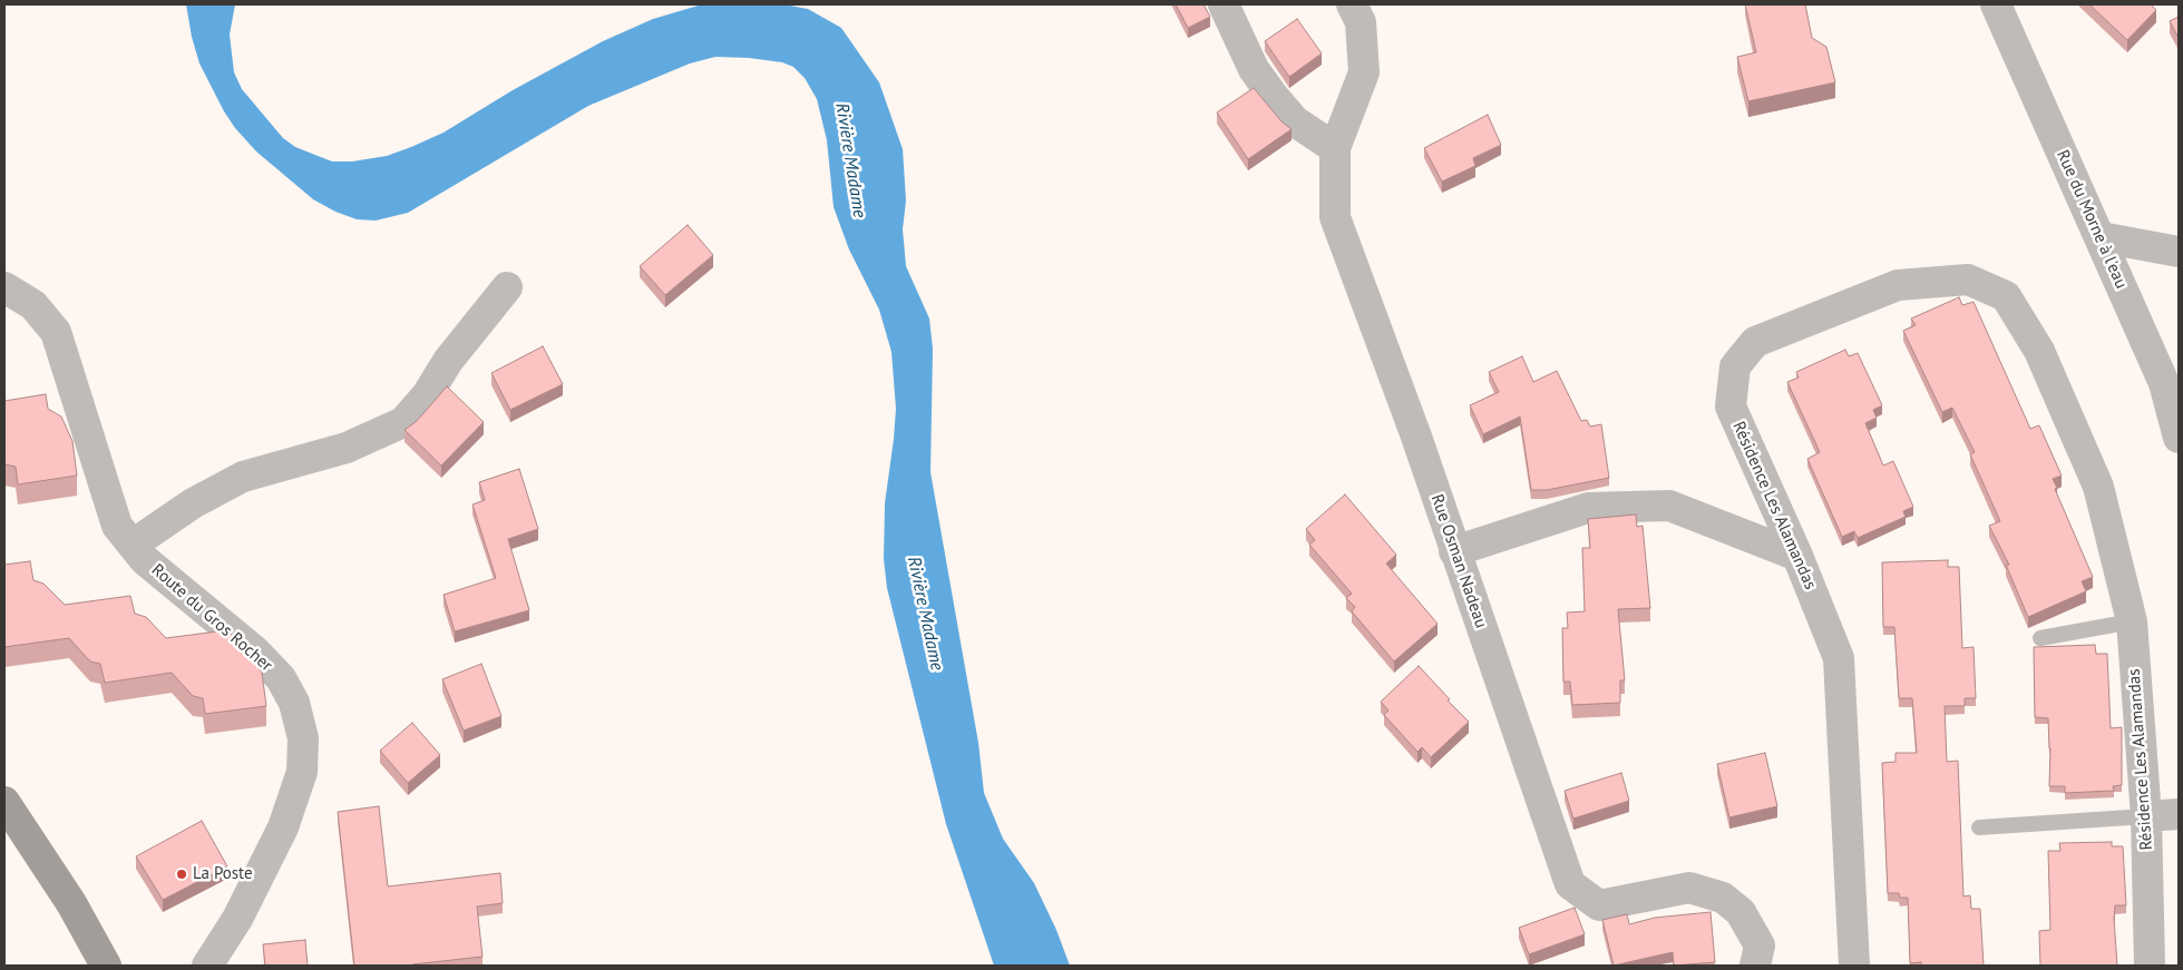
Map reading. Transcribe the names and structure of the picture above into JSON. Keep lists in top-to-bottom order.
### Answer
{
  "streets": {
    "street": [
      "Rue du Morne à l'eau",
      "Résidence Les Alamandas",
      "Rue Osman Nadeau",
      "Route du Gros Rocher"
    ]
  },
  "water": ["Rivière Madame"],
  "places": ["La Poste"]
}
